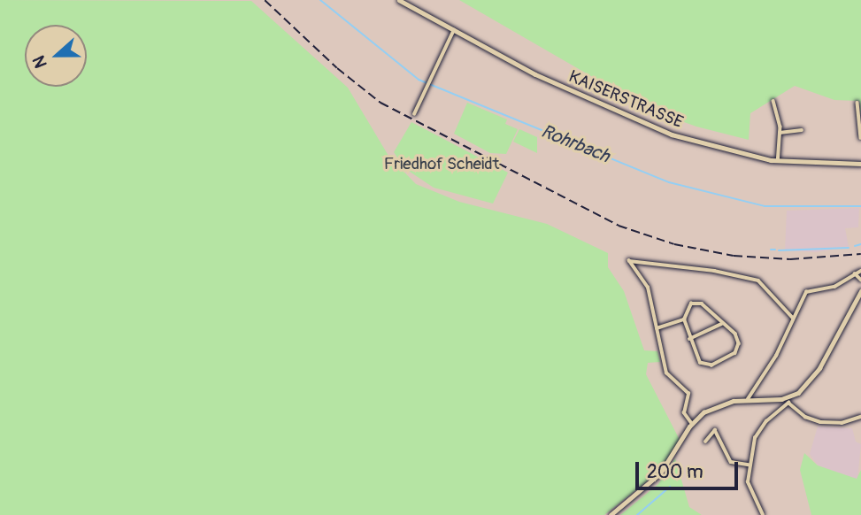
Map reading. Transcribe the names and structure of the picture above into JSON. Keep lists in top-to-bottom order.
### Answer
{
  "streets": {
    "main road": ["KAISERSTRASSE"]
  },
  "water": ["Rohrbach"],
  "parks": ["Friedhof Scheidt"],
  "scale_bar": "200 m",
  "north": "left"
}
